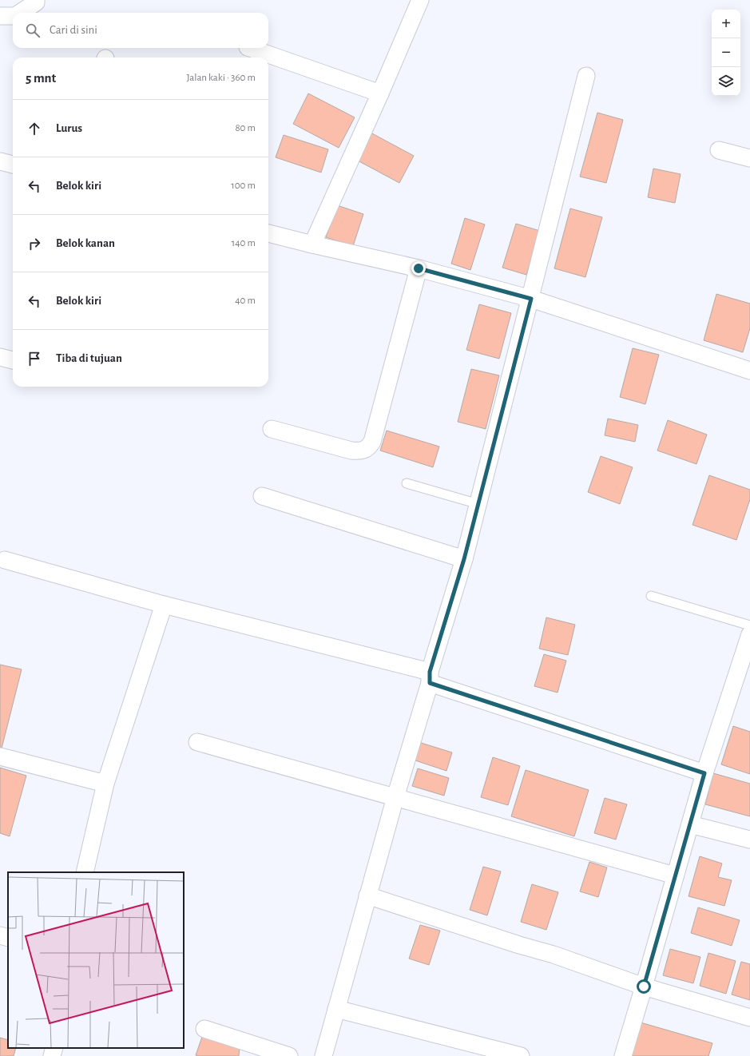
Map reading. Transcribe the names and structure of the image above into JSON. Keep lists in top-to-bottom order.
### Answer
{
  "page": {
    "map_buttons": ["+", "−"],
    "search": "Cari di sini",
    "heading": ["5 mnt", "Jalan kaki · 360 m"],
    "list": [
      ["Lurus", "80 m"],
      ["Belok kiri", "100 m"],
      ["Belok kanan", "140 m"],
      ["Belok kiri", "40 m"],
      "Tiba di tujuan"
    ]
  }
}
